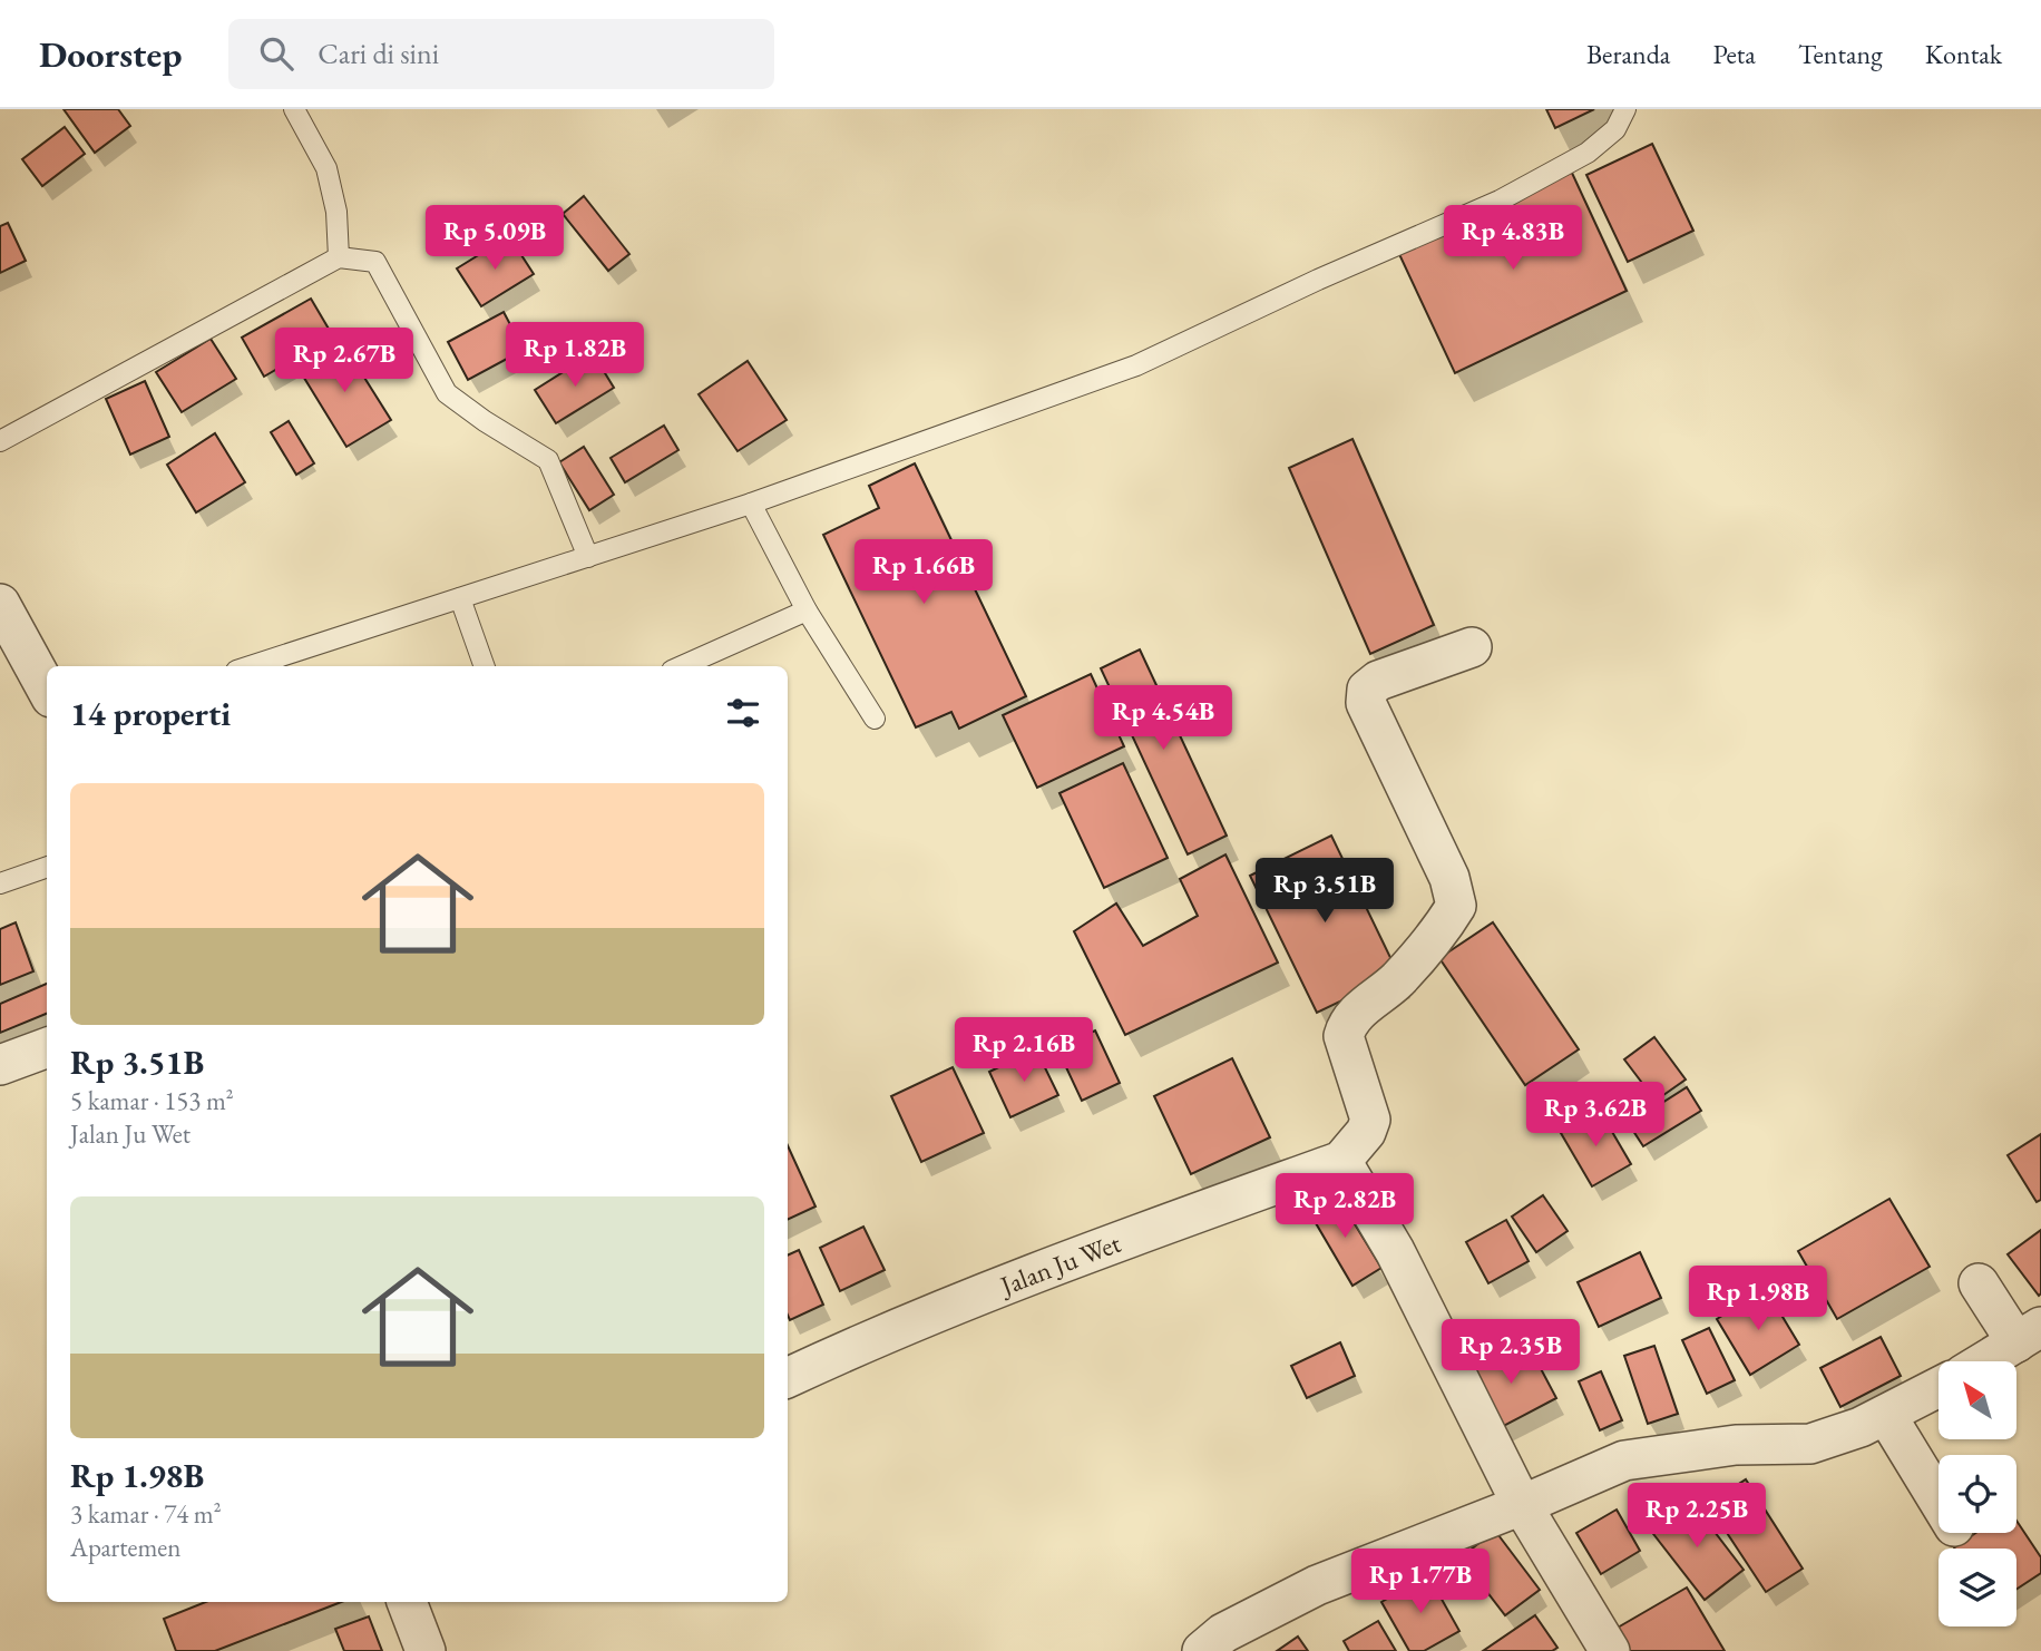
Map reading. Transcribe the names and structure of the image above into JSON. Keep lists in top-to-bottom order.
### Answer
{
  "streets": {
    "street": ["Jalan Ju Wet"]
  },
  "north": "top left",
  "page": {
    "header": "Doorstep",
    "search": "Cari di sini",
    "nav": [
      "Beranda",
      "Peta",
      "Tentang",
      "Kontak"
    ],
    "price": [
      "Rp 5.09B",
      "Rp 4.83B",
      "Rp 1.82B",
      "Rp 2.67B",
      "Rp 1.66B",
      "Rp 4.54B",
      "Rp 3.51B",
      "Rp 2.16B",
      "Rp 3.62B",
      "Rp 2.82B",
      "Rp 1.98B",
      "Rp 2.35B",
      "Rp 2.25B",
      "Rp 1.77B"
    ],
    "heading": "14 properti",
    "list": [
      {
        "name": "Rp 3.51B",
        "note": "5 kamar · 153 m² · Jalan Ju Wet"
      },
      {
        "name": "Rp 1.98B",
        "note": "3 kamar · 74 m² · Apartemen"
      }
    ]
  }
}
